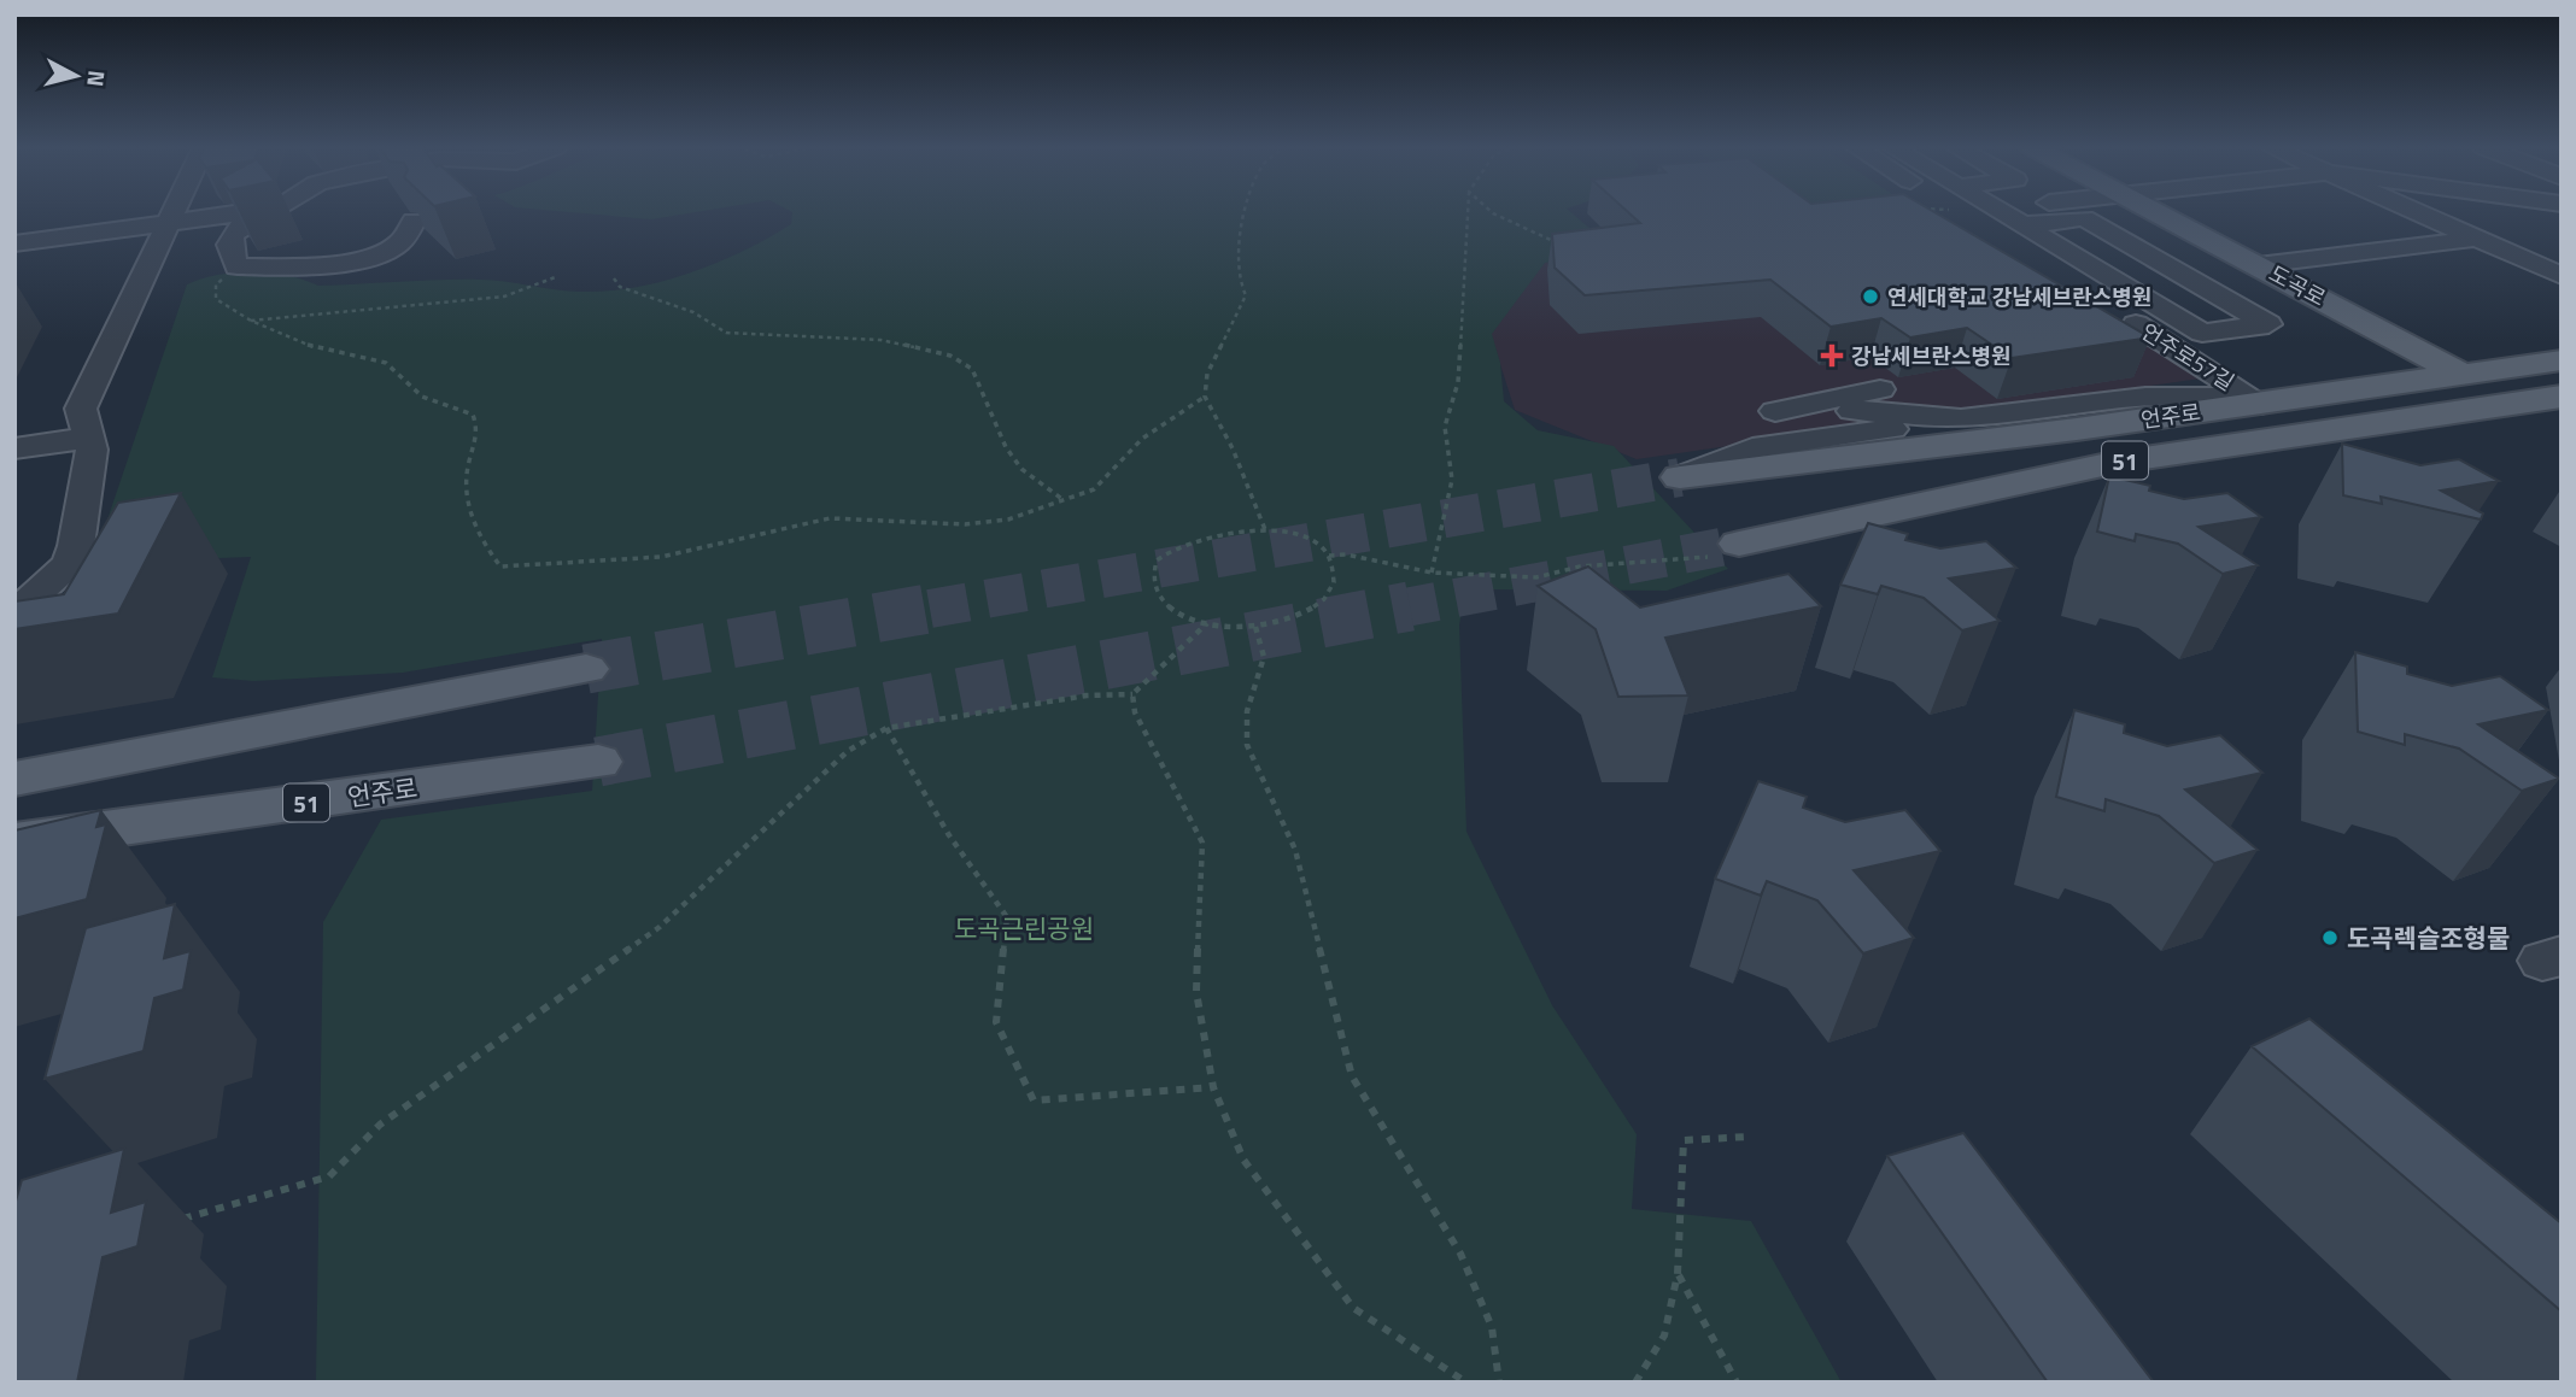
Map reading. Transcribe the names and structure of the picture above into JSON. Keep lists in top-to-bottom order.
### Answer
{
  "streets": {
    "main road": ["도곡로", "언주로", "51"],
    "street": ["언주로57길"]
  },
  "crossings": [
    ["도곡로", "언주로"],
    ["언주로57길", "언주로"]
  ],
  "parks": ["도곡근린공원"],
  "places": {
    "other": ["연세대학교 강남세브란스병원", "도곡렉슬조형물"],
    "health": ["강남세브란스병원"]
  },
  "north": "right"
}
